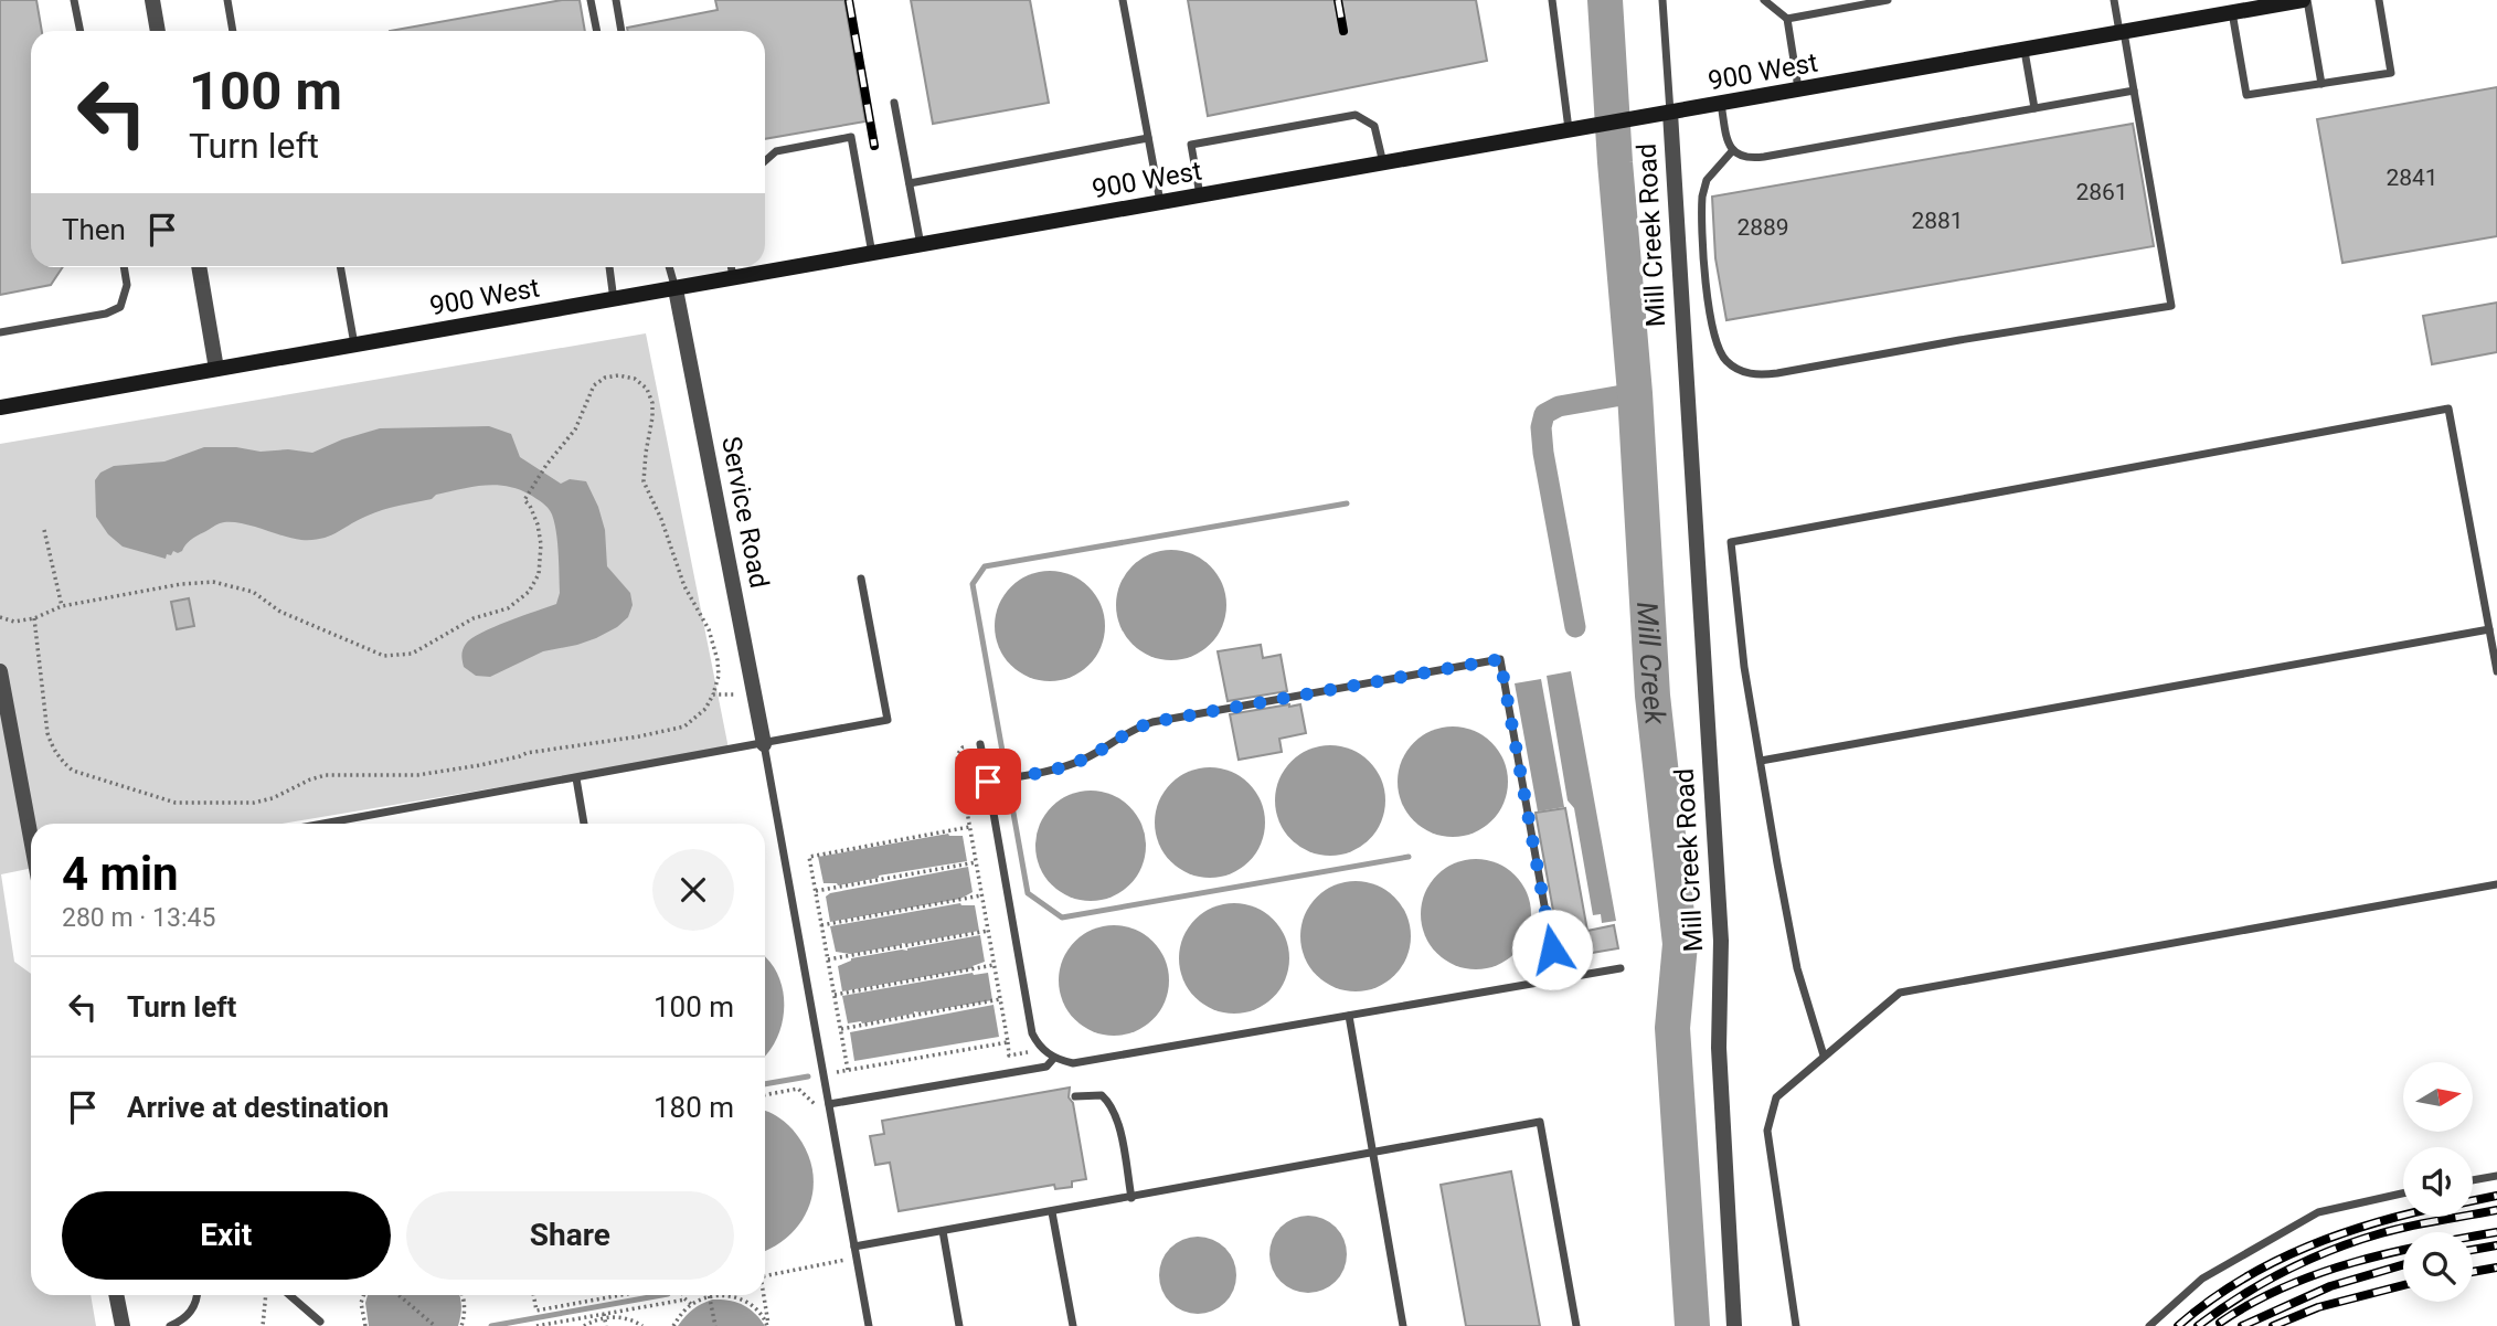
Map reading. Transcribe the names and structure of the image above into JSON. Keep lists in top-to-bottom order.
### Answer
{
  "streets": {
    "main road": ["900 West"],
    "street": ["Mill Creek Road", "Service Road"]
  },
  "crossings": [
    ["900 West", "Mill Creek Road"],
    ["900 West", "Service Road"]
  ],
  "water": ["Mill Creek"],
  "house_numbers": [
    "2841",
    "2861",
    "2881",
    "2889"
  ],
  "north": "right",
  "page": {
    "turn": ["100 m", "Turn left"],
    "then": "Then",
    "heading": ["4 min", "280 m · 13:45"],
    "list": [
      {
        "name": "Turn left",
        "value": "100 m"
      },
      {
        "name": "Arrive at destination",
        "value": "180 m"
      }
    ],
    "buttons": ["Exit", "Share"]
  }
}
